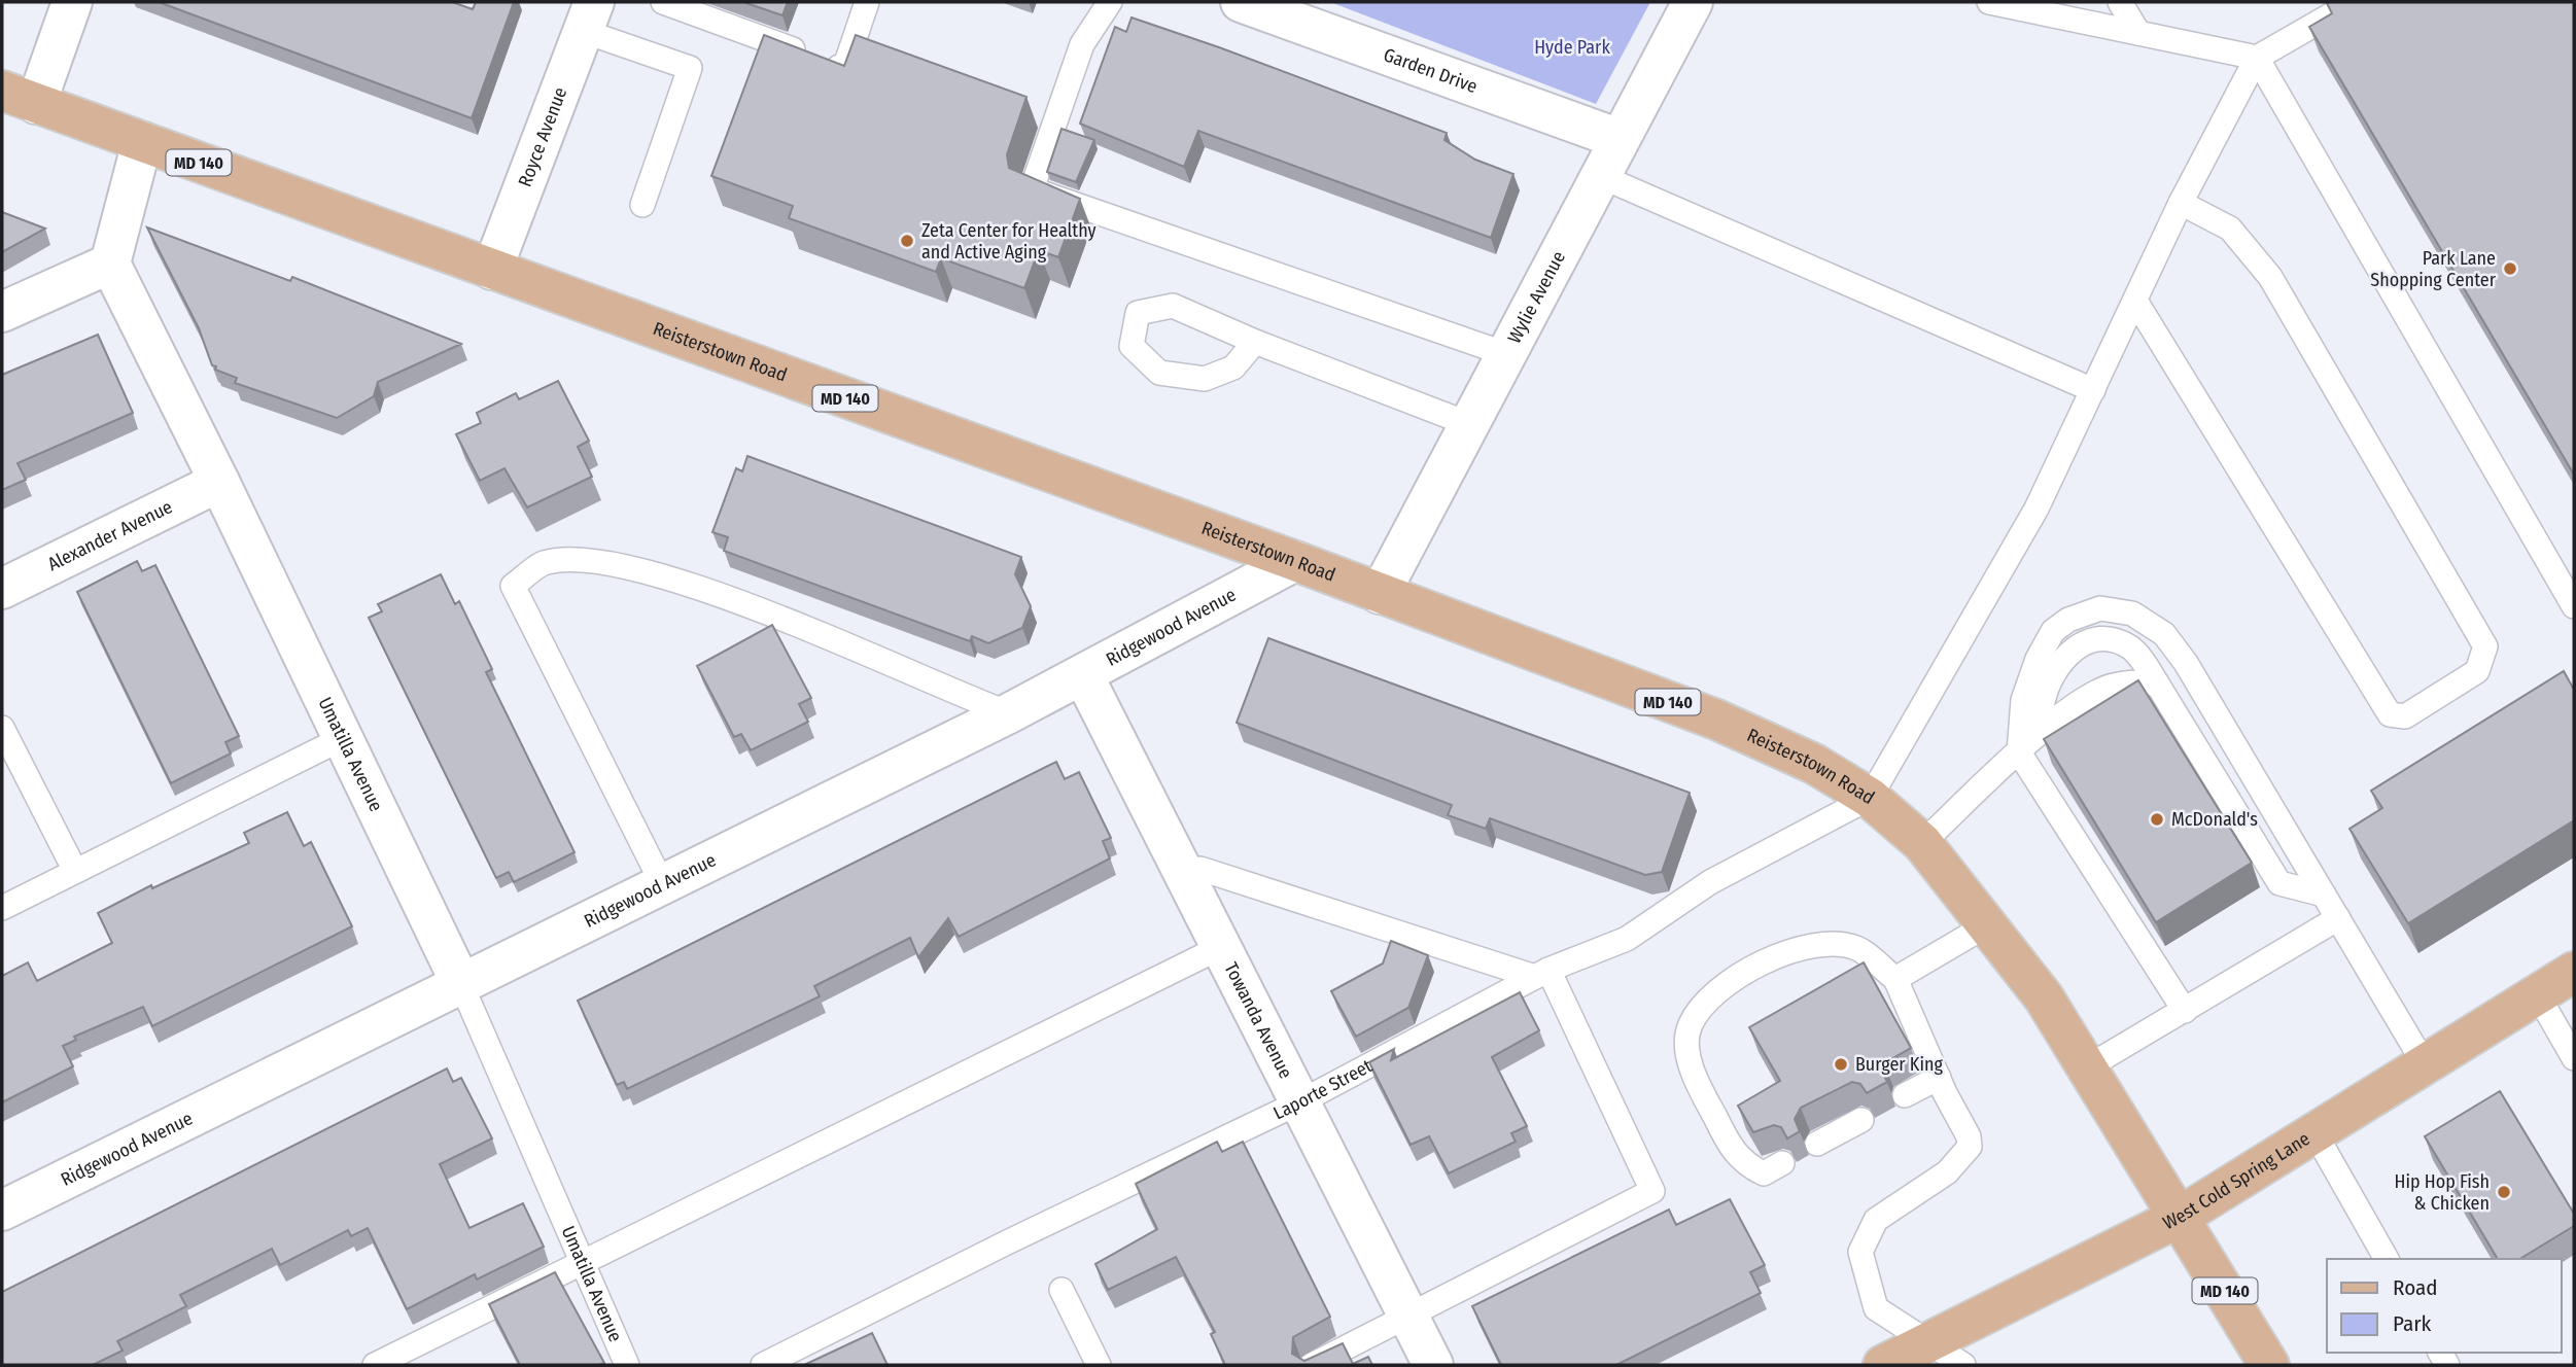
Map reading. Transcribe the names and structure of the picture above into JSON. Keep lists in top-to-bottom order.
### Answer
{
  "streets": {
    "main road": ["MD 140", "Reisterstown Road", "West Cold Spring Lane"],
    "street": [
      "Garden Drive",
      "Royce Avenue",
      "Wylie Avenue",
      "Alexander Avenue",
      "Ridgewood Avenue",
      "Umatilla Avenue",
      "Towanda Avenue"
    ],
    "lane": ["Laporte Street"]
  },
  "crossings": [
    ["Garden Drive", "Wylie Avenue"],
    ["Royce Avenue", "Reisterstown Road"],
    ["Wylie Avenue", "Reisterstown Road"],
    ["Reisterstown Road", "Ridgewood Avenue"],
    ["Reisterstown Road", "Laporte Street"],
    ["Reisterstown Road", "West Cold Spring Lane"],
    ["Alexander Avenue", "Umatilla Avenue"],
    ["Ridgewood Avenue", "Umatilla Avenue"],
    ["Ridgewood Avenue", "Towanda Avenue"],
    ["Towanda Avenue", "Laporte Street"]
  ],
  "parks": ["Hyde Park"],
  "places": [
    "Zeta Center for Healthy and Active Aging",
    "Park Lane Shopping Center",
    "McDonald's",
    "Burger King",
    "Hip Hop Fish & Chicken"
  ],
  "legend": ["Road", "Park"]
}
